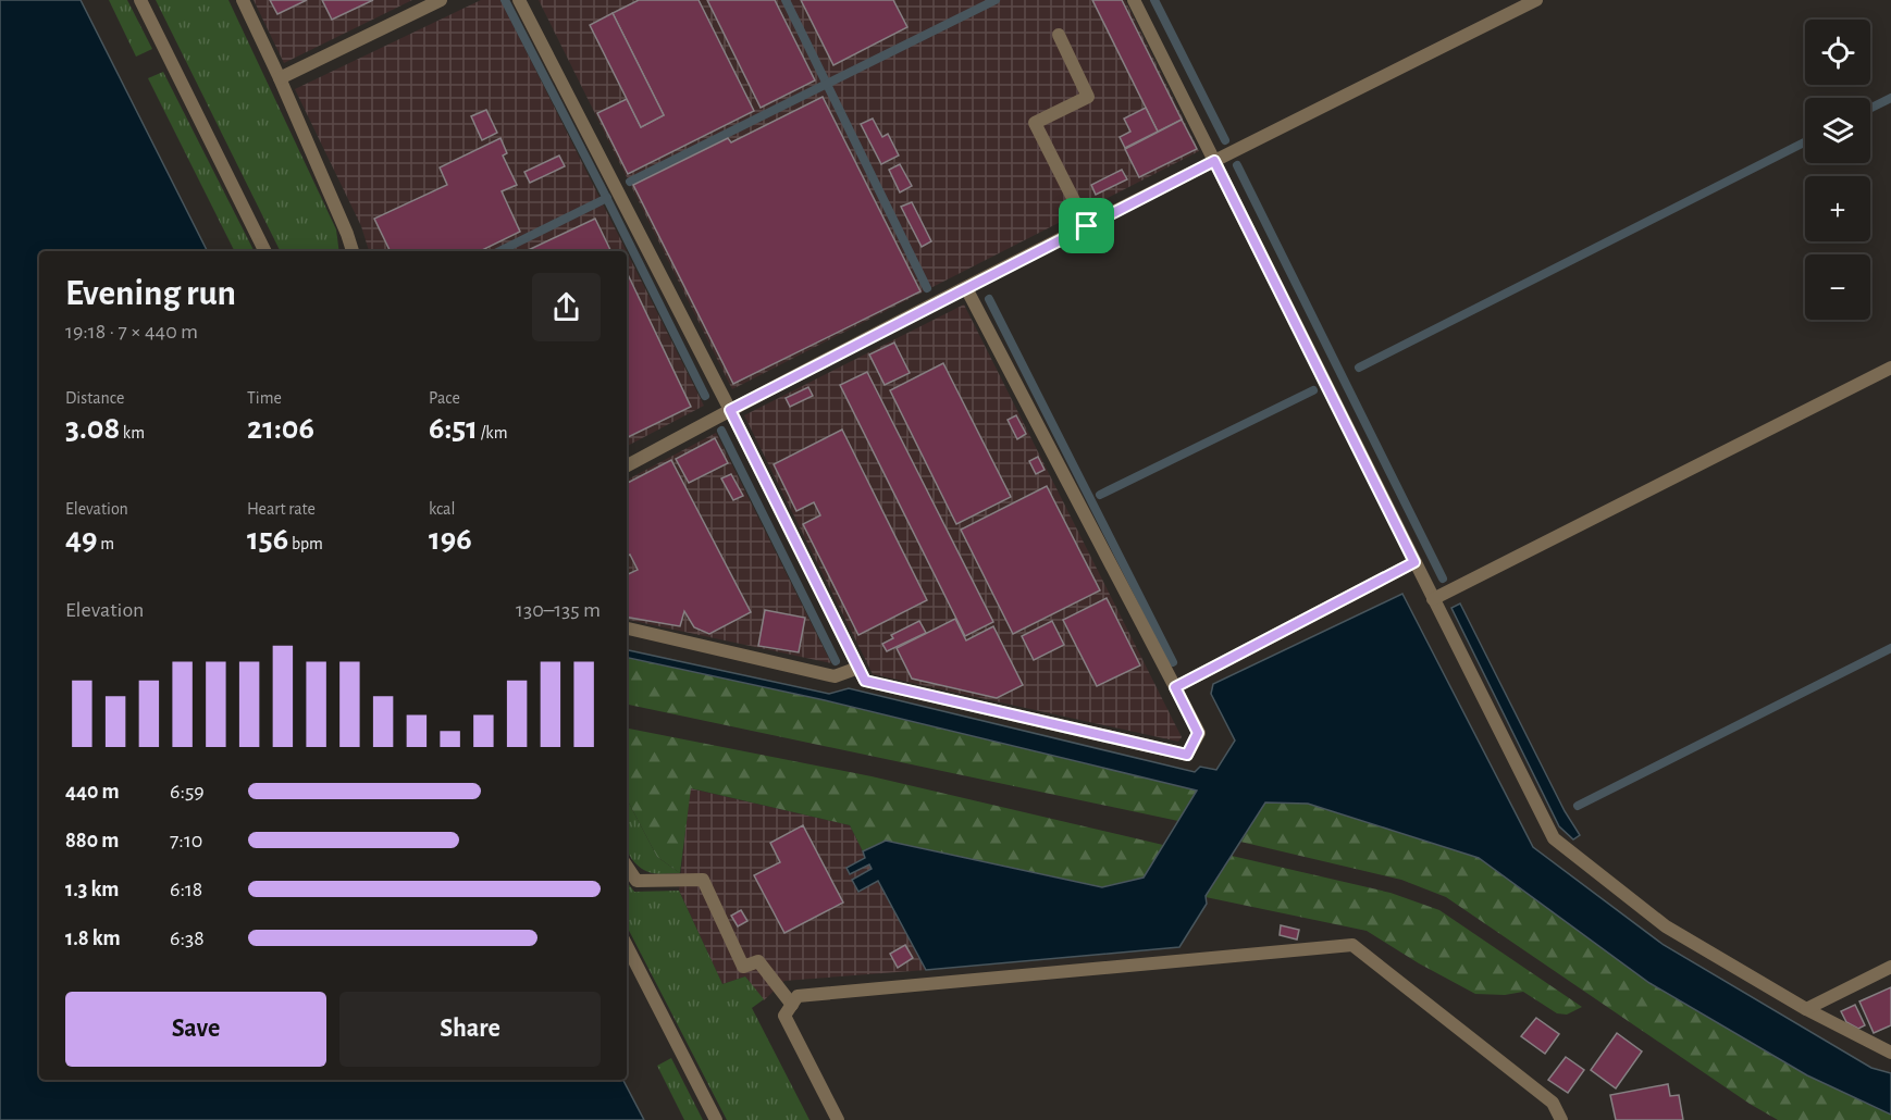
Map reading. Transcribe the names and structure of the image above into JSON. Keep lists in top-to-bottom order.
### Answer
{
  "page": {
    "map_buttons": ["+", "−"],
    "heading": ["Evening run", "19:18 · 7 × 440 m"],
    "stats": [
      ["Distance", "3.08 km"],
      ["Time", "21:06"],
      ["Pace", "6:51 /km"],
      ["Elevation", "49 m"],
      ["Heart rate", "156 bpm"],
      ["kcal", "196"]
    ],
    "chart": ["Elevation", "130–135 m"],
    "list": [
      {
        "name": "440 m",
        "note": "6:59"
      },
      {
        "name": "880 m",
        "note": "7:10"
      },
      {
        "name": "1.3 km",
        "note": "6:18"
      },
      {
        "name": "1.8 km",
        "note": "6:38"
      }
    ],
    "buttons": ["Save", "Share"]
  }
}
